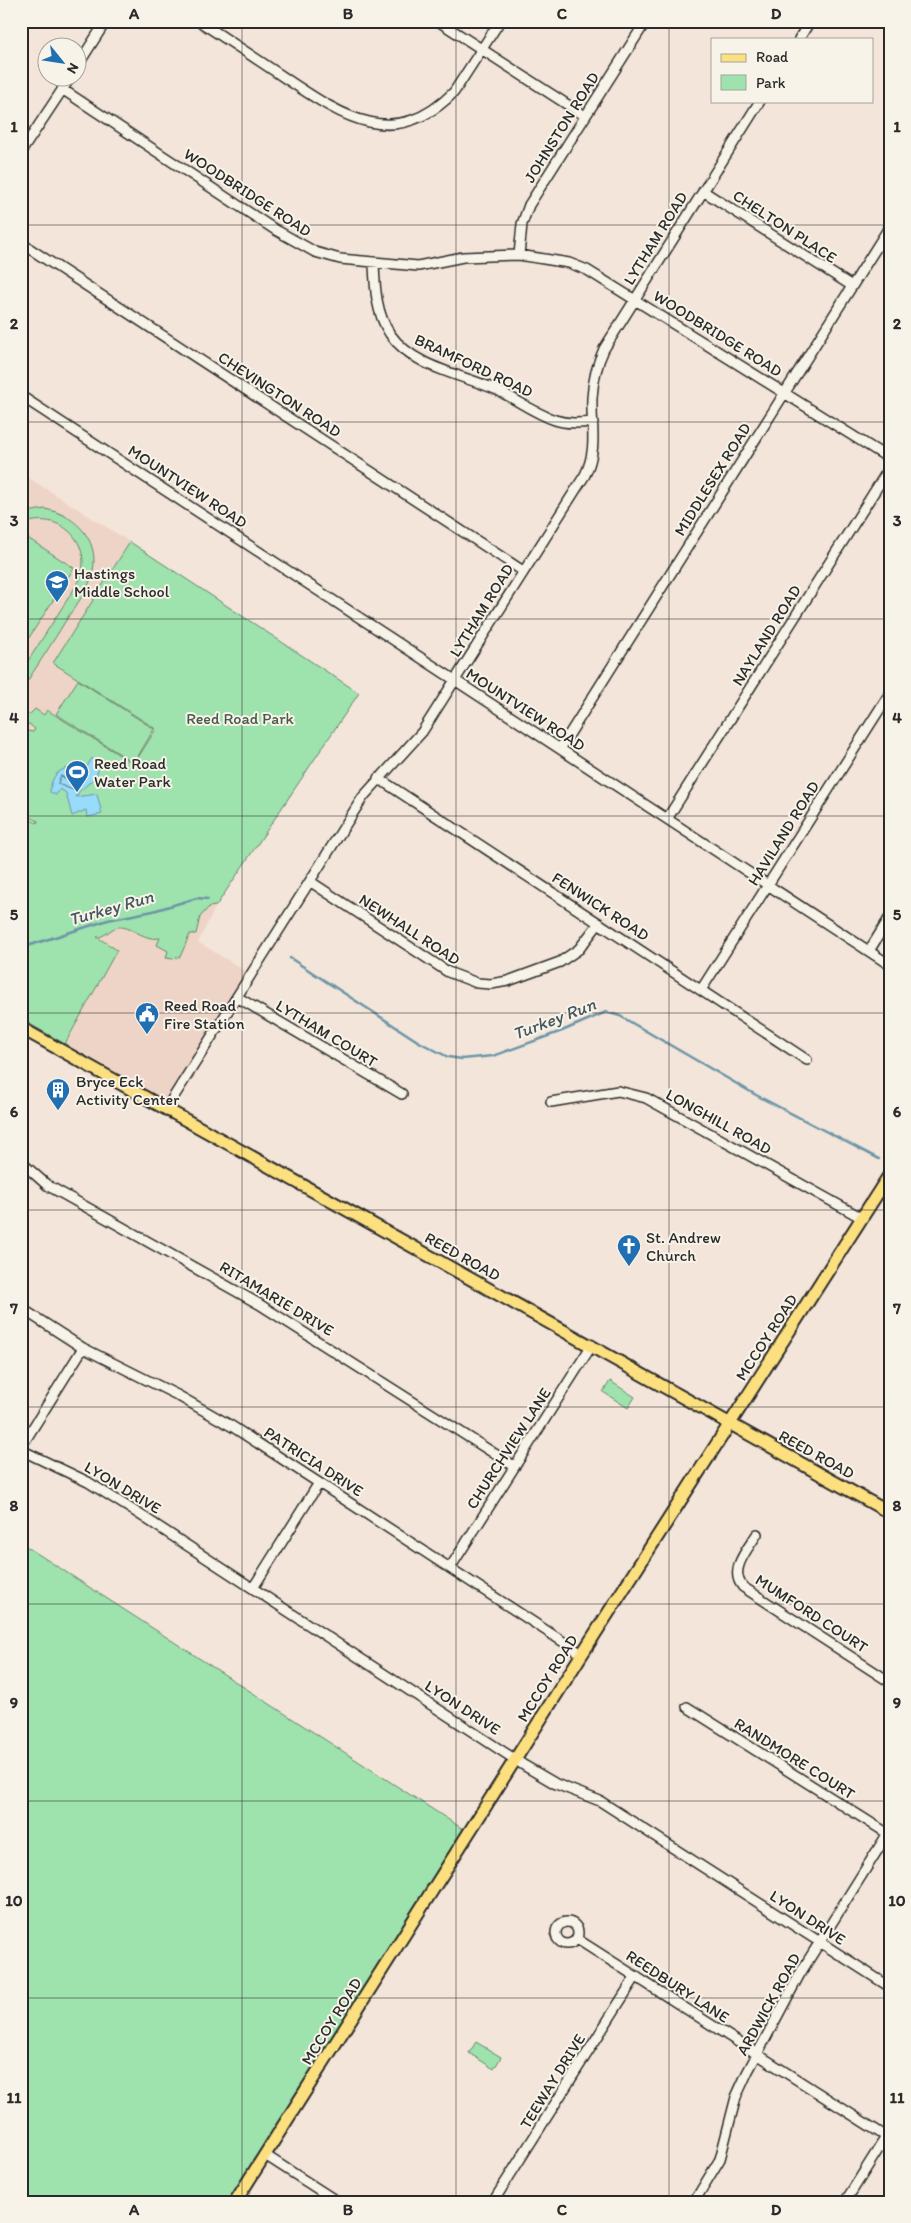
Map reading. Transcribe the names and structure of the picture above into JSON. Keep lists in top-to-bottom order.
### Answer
{
  "streets": {
    "main road": ["REED ROAD", "MCCOY ROAD"],
    "street": [
      "JOHNSTON ROAD",
      "WOODBRIDGE ROAD",
      "CHELTON PLACE",
      "LYTHAM ROAD",
      "BRAMFORD ROAD",
      "CHEVINGTON ROAD",
      "MIDDLESEX ROAD",
      "MOUNTVIEW ROAD",
      "NAYLAND ROAD",
      "HAVILAND ROAD",
      "FENWICK ROAD",
      "NEWHALL ROAD",
      "LYTHAM COURT",
      "LONGHILL ROAD",
      "RITAMARIE DRIVE",
      "CHURCHVIEW LANE",
      "PATRICIA DRIVE",
      "LYON DRIVE",
      "MUMFORD COURT",
      "RANDMORE COURT",
      "REEDBURY LANE",
      "ARDWICK ROAD",
      "TEEWAY DRIVE"
    ]
  },
  "crossings": [
    ["JOHNSTON ROAD", "WOODBRIDGE ROAD"],
    ["WOODBRIDGE ROAD", "LYTHAM ROAD"],
    ["WOODBRIDGE ROAD", "BRAMFORD ROAD"],
    ["WOODBRIDGE ROAD", "MIDDLESEX ROAD"],
    ["CHELTON PLACE", "LYTHAM ROAD"],
    ["CHELTON PLACE", "MIDDLESEX ROAD"],
    ["LYTHAM ROAD", "BRAMFORD ROAD"],
    ["LYTHAM ROAD", "CHEVINGTON ROAD"],
    ["LYTHAM ROAD", "MOUNTVIEW ROAD"],
    ["LYTHAM ROAD", "FENWICK ROAD"],
    ["LYTHAM ROAD", "NEWHALL ROAD"],
    ["LYTHAM ROAD", "LYTHAM COURT"],
    ["LYTHAM ROAD", "REED ROAD"],
    ["MIDDLESEX ROAD", "MOUNTVIEW ROAD"],
    ["MOUNTVIEW ROAD", "NAYLAND ROAD"],
    ["MOUNTVIEW ROAD", "HAVILAND ROAD"],
    ["HAVILAND ROAD", "FENWICK ROAD"],
    ["FENWICK ROAD", "NEWHALL ROAD"],
    ["LONGHILL ROAD", "MCCOY ROAD"],
    ["REED ROAD", "MCCOY ROAD"],
    ["REED ROAD", "CHURCHVIEW LANE"],
    ["RITAMARIE DRIVE", "CHURCHVIEW LANE"],
    ["MCCOY ROAD", "PATRICIA DRIVE"],
    ["MCCOY ROAD", "LYON DRIVE"],
    ["CHURCHVIEW LANE", "PATRICIA DRIVE"],
    ["LYON DRIVE", "ARDWICK ROAD"],
    ["RANDMORE COURT", "ARDWICK ROAD"],
    ["REEDBURY LANE", "ARDWICK ROAD"],
    ["REEDBURY LANE", "TEEWAY DRIVE"]
  ],
  "water": ["Turkey Run"],
  "parks": ["Reed Road Park"],
  "places": {
    "school or university": ["Hastings Middle School"],
    "sports": ["Reed Road Water Park"],
    "public building": ["Reed Road Fire Station"],
    "building": ["Bryce Eck Activity Center"],
    "church": ["St. Andrew Church"]
  },
  "legend": ["Road", "Park"],
  "north": "bottom right",
  "grid": {
    "columns": [
      "A",
      "B",
      "C",
      "D"
    ],
    "rows": [
      "1",
      "2",
      "3",
      "4",
      "5",
      "6",
      "7",
      "8",
      "9",
      "10",
      "11"
    ]
  }
}
